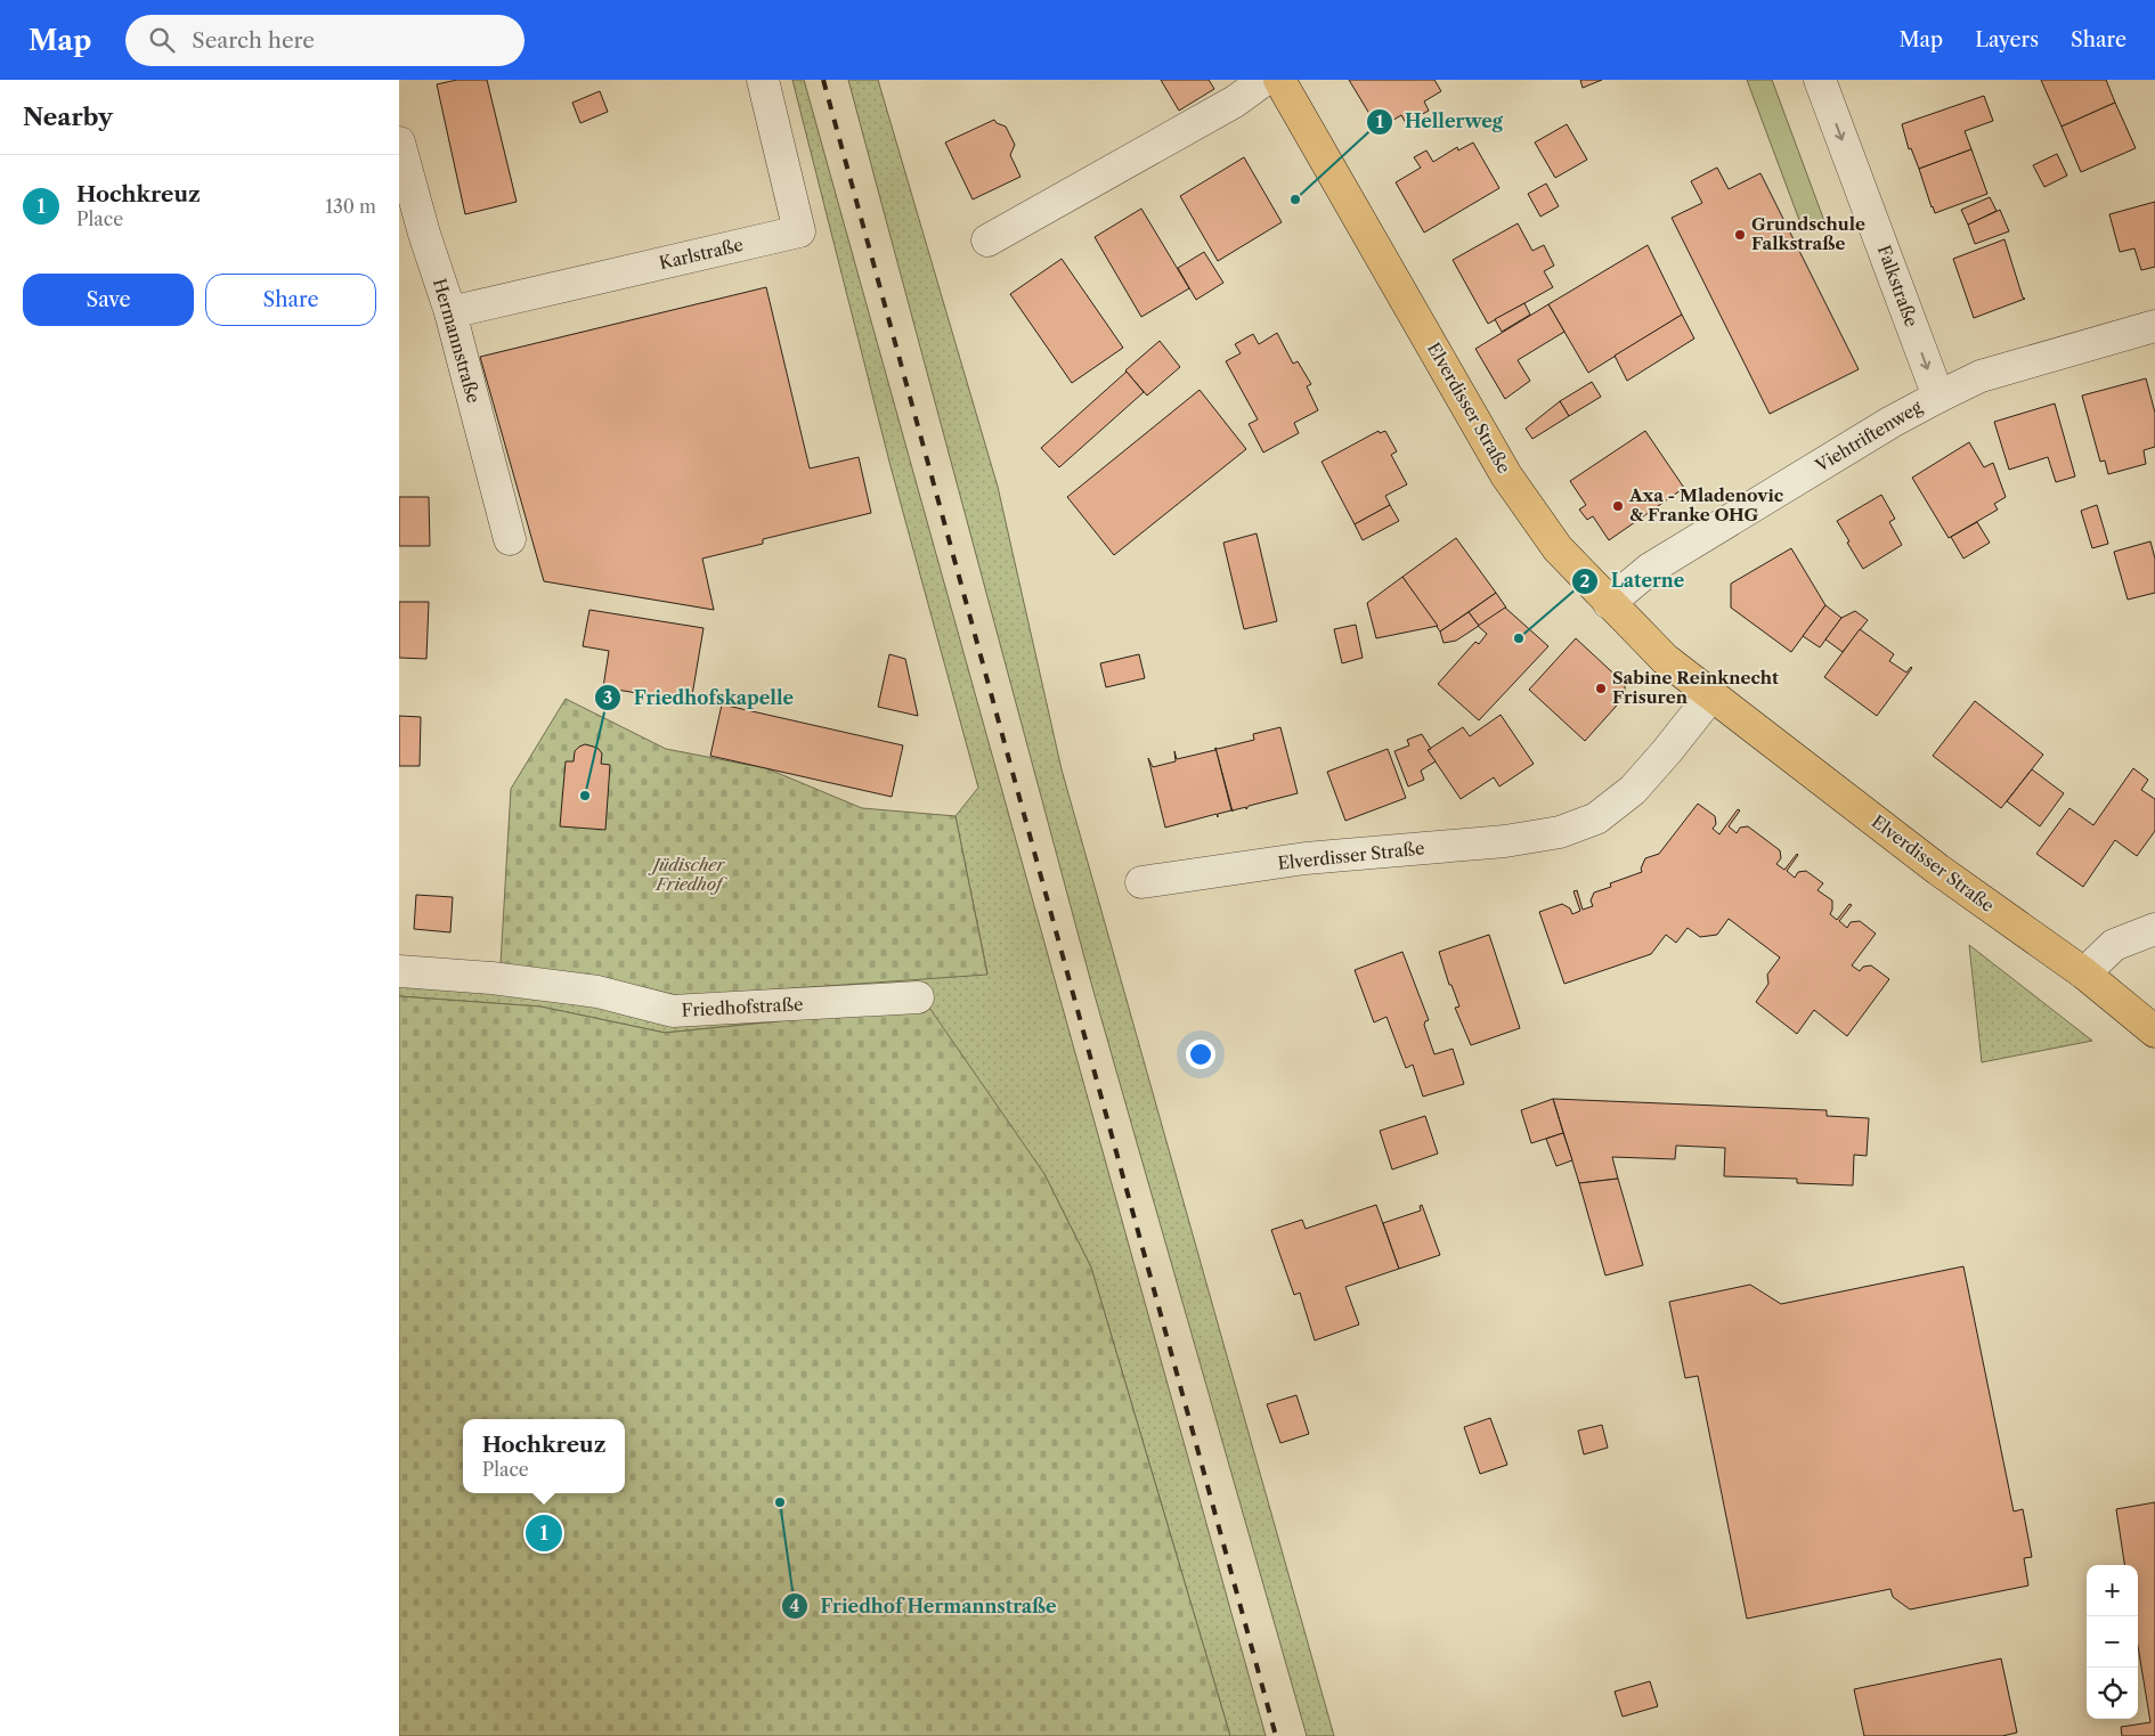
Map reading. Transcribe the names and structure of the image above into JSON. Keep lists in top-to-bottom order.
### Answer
{
  "streets": {
    "main road": ["Elverdisser Straße"],
    "street": [
      "Karlstraße",
      "Falkstraße",
      "Hermannstraße",
      "Viehtriftenweg",
      "Friedhofstraße"
    ]
  },
  "crossings": [
    ["Karlstraße", "Hermannstraße"],
    ["Falkstraße", "Viehtriftenweg"],
    ["Elverdisser Straße", "Viehtriftenweg"]
  ],
  "one_way": ["Falkstraße"],
  "parks": ["Jüdischer Friedhof"],
  "places": [
    "Hellerweg",
    "Grundschule Falkstraße",
    "Axa - Mladenovic & Franke OHG",
    "Laterne",
    "Sabine Reinknecht Frisuren",
    "Friedhofskapelle",
    "Friedhof Hermannstraße"
  ],
  "page": {
    "header": "Map",
    "search": "Search here",
    "nav": ["Map", "Layers", "Share"],
    "heading": "Nearby",
    "list": [
      {
        "mark": "1",
        "name": "Hochkreuz",
        "note": "Place",
        "value": "130 m"
      }
    ],
    "buttons": ["Save", "Share"],
    "popup": ["Hochkreuz", "Place"],
    "pins": "1",
    "map_buttons": ["+", "−"]
  }
}
